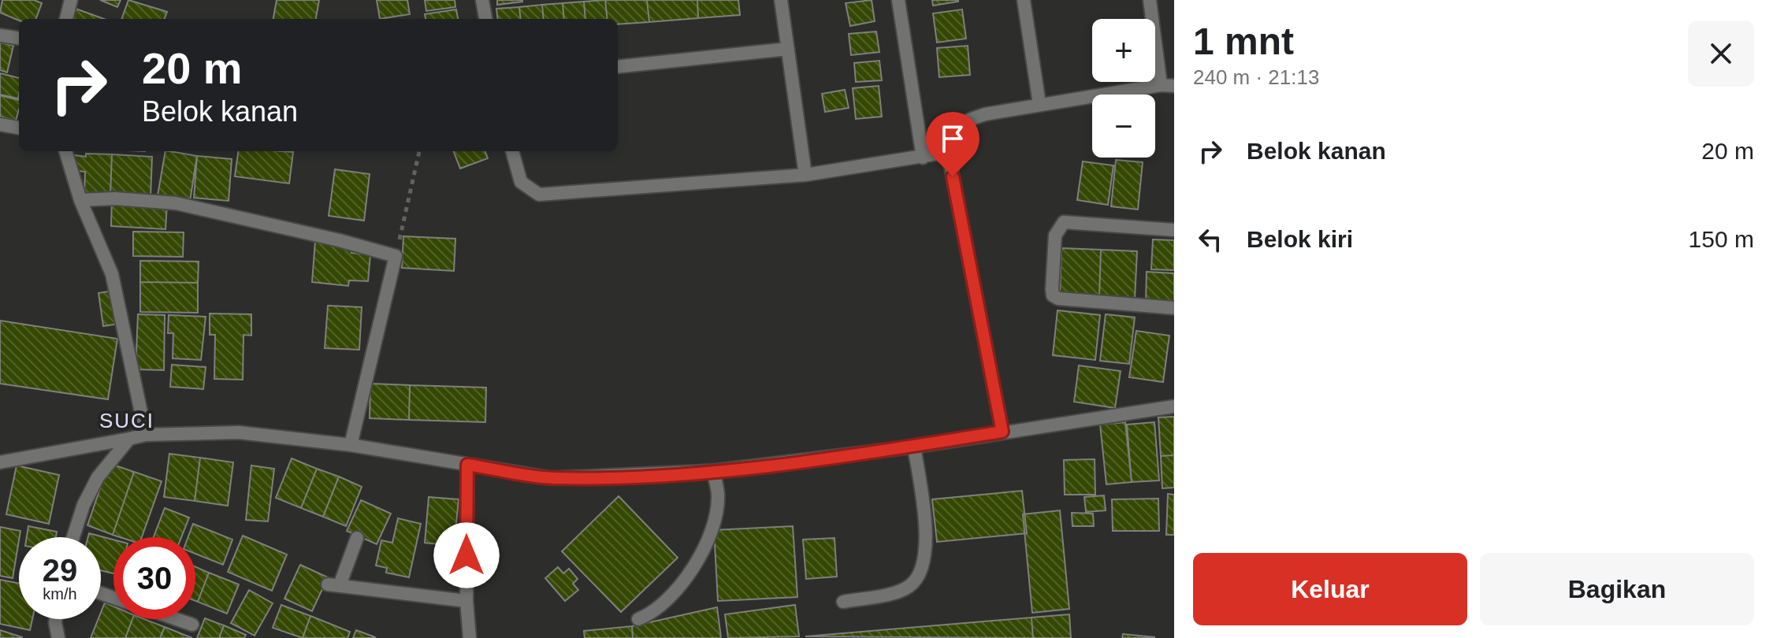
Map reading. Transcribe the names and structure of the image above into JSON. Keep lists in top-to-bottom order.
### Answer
{
  "districts": ["SUCI"],
  "page": {
    "heading": ["1 mnt", "240 m · 21:13"],
    "map_buttons": ["+", "−"],
    "turn": ["20 m", "Belok kanan"],
    "list": [
      {
        "name": "Belok kanan",
        "value": "20 m"
      },
      {
        "name": "Belok kiri",
        "value": "150 m"
      }
    ],
    "speed": "29 km/h",
    "limit": "30",
    "buttons": ["Keluar", "Bagikan"]
  }
}
